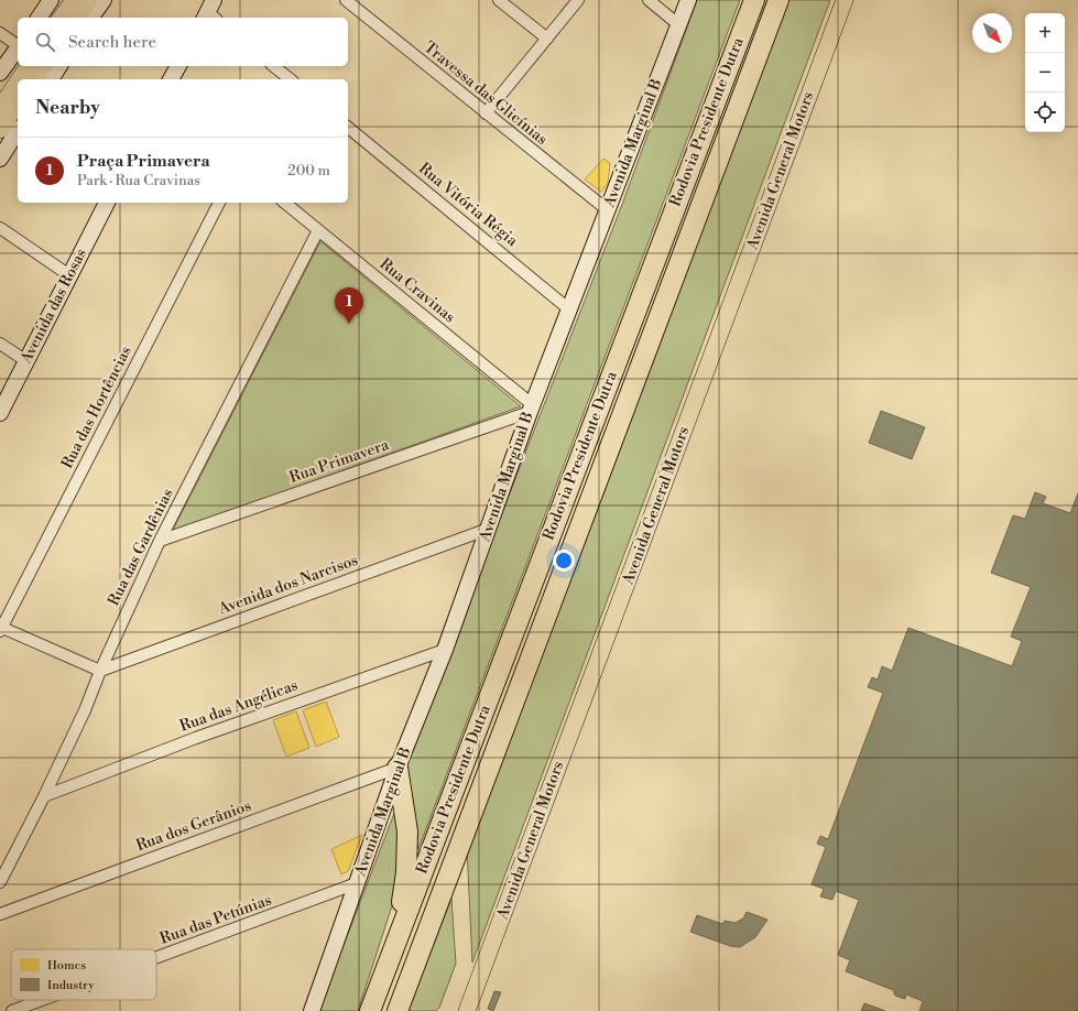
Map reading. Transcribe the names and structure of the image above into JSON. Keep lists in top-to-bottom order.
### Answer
{
  "streets": {
    "highway": ["Rodovia Presidente Dutra"],
    "main road": ["Avenida General Motors"],
    "street": [
      "Travessa das Glicínias",
      "Avenida Marginal B",
      "Rua Vitória Régia",
      "Rua Cravinas",
      "Avenida das Rosas",
      "Rua das Hortências",
      "Rua Primavera",
      "Rua das Gardênias",
      "Avenida dos Narcisos",
      "Rua das Angélicas",
      "Rua dos Gerânios",
      "Rua das Petúnias"
    ]
  },
  "crossings": [
    ["Travessa das Glicínias", "Avenida Marginal B"],
    ["Avenida Marginal B", "Rua Vitória Régia"],
    ["Avenida Marginal B", "Rua Cravinas"],
    ["Avenida Marginal B", "Rua Primavera"],
    ["Avenida Marginal B", "Avenida dos Narcisos"],
    ["Avenida Marginal B", "Rua das Angélicas"],
    ["Avenida Marginal B", "Rua dos Gerânios"],
    ["Avenida Marginal B", "Rua das Petúnias"],
    ["Rua Cravinas", "Rua Primavera"],
    ["Rua Cravinas", "Rua das Gardênias"],
    ["Rua Primavera", "Rua das Gardênias"],
    ["Rua das Gardênias", "Avenida dos Narcisos"],
    ["Rua das Gardênias", "Rua das Angélicas"]
  ],
  "legend": ["Homes", "Industry"],
  "north": "bottom right",
  "page": {
    "map_buttons": ["+", "−"],
    "search": "Search here",
    "heading": "Nearby",
    "list": [
      {
        "mark": "1",
        "name": "Praça Primavera",
        "note": "Park · Rua Cravinas",
        "value": "200 m"
      }
    ],
    "pins": "1"
  }
}
